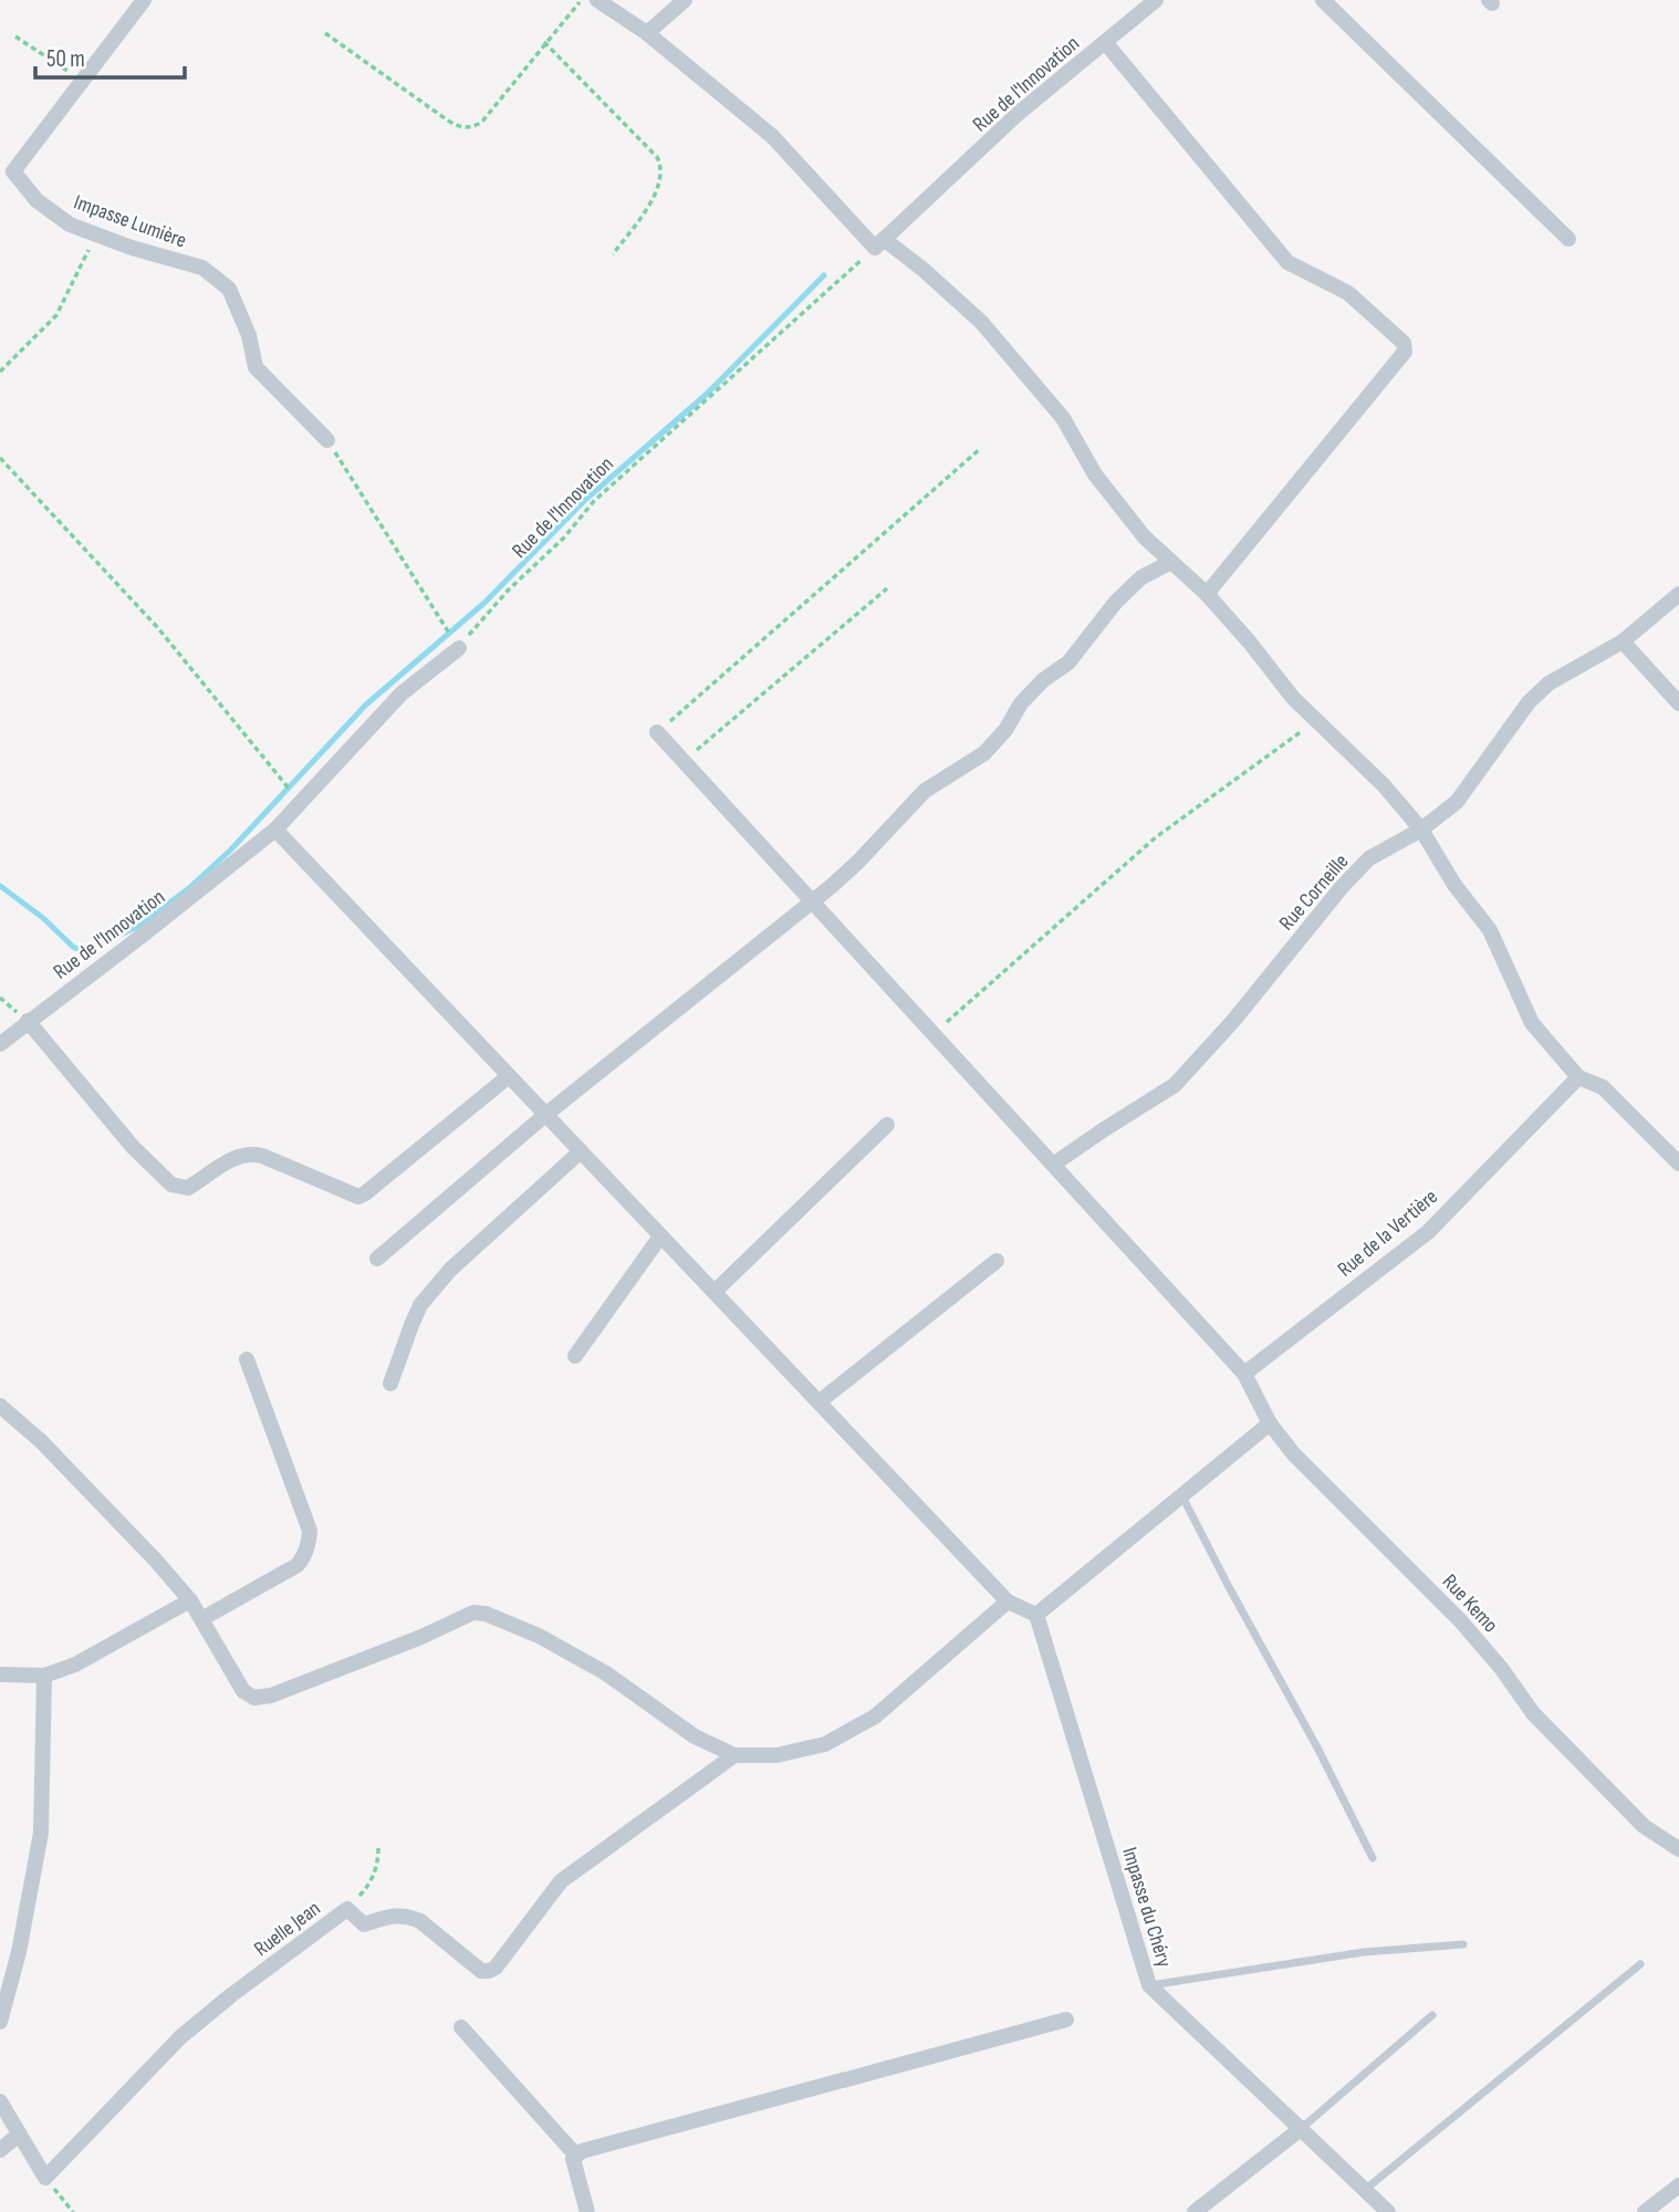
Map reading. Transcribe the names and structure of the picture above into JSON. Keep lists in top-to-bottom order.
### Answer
{
  "streets": {
    "street": [
      "Rue de l'Innovation",
      "Impasse Lumière",
      "Rue Corneille",
      "Rue de la Vertière",
      "Rue Kemo",
      "Impasse du Chéry",
      "Ruelle Jean"
    ]
  },
  "crossings": [
    ["Rue Corneille", "Rue Kemo"],
    ["Rue de la Vertière", "Rue Kemo"]
  ],
  "scale_bar": "50 m"
}
